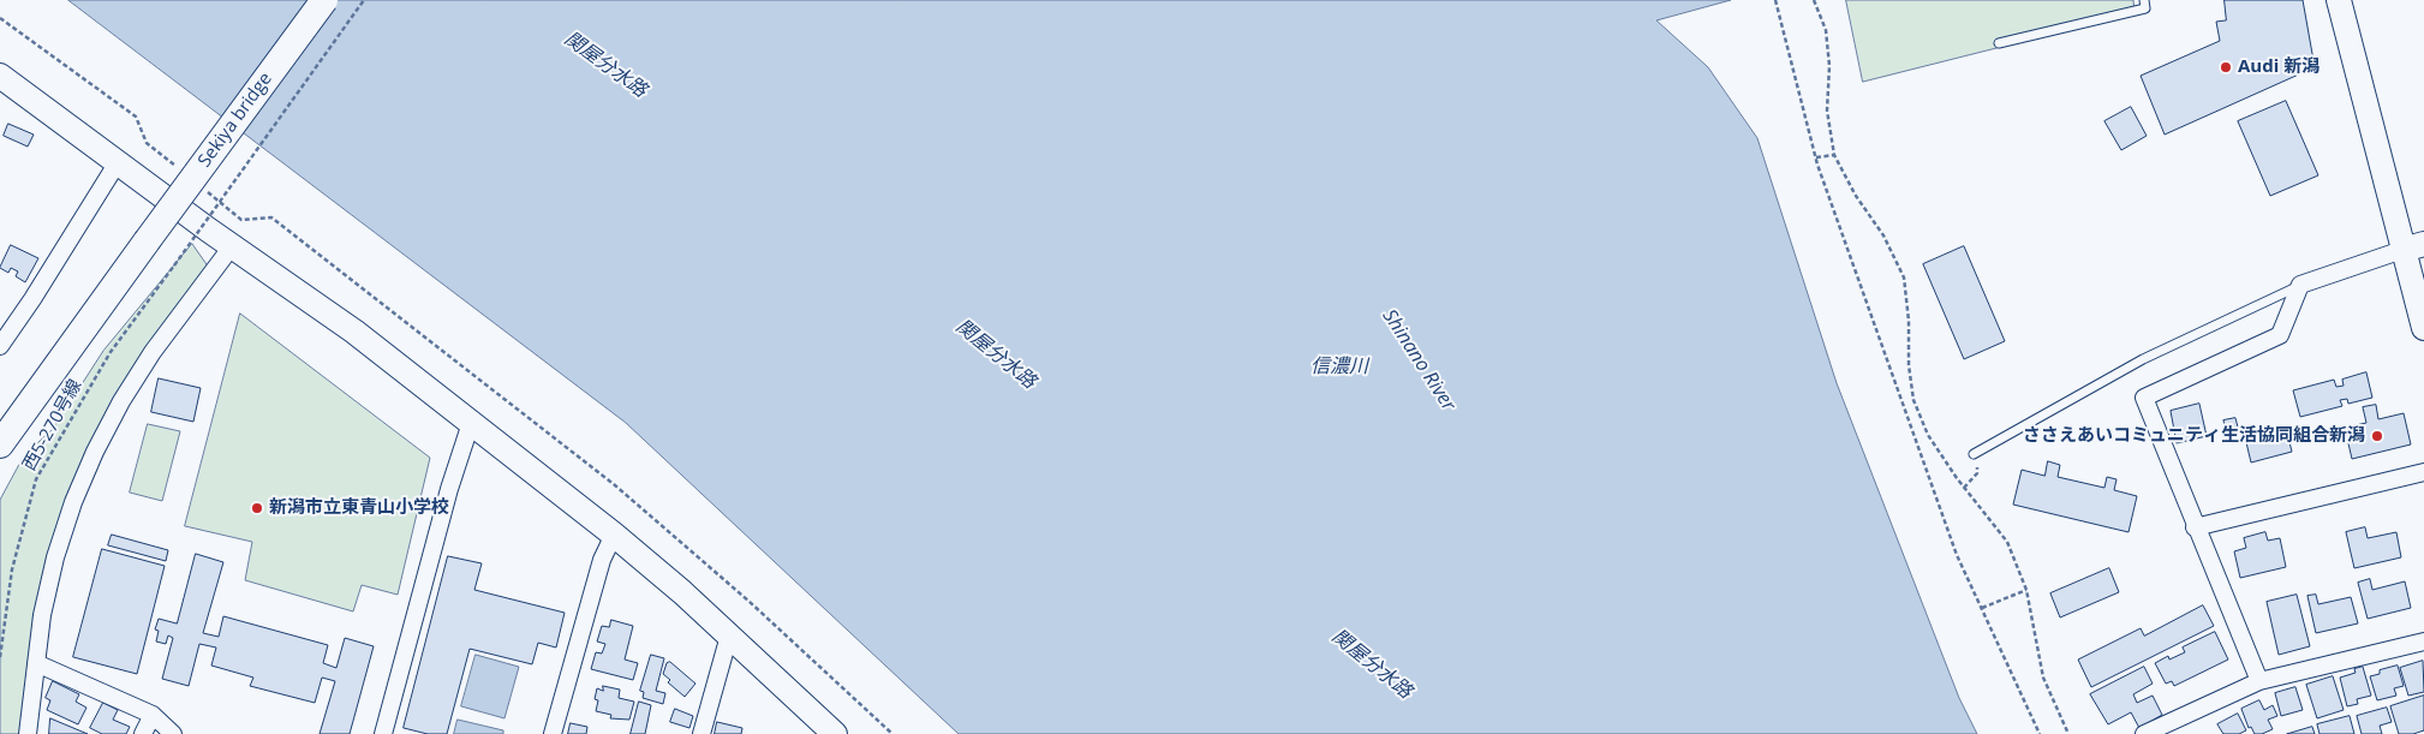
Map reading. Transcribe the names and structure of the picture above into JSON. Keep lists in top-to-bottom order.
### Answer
{
  "streets": {
    "main road": ["Sekiya bridge"],
    "path": ["西5-270号線"]
  },
  "water": ["関屋分水路", "Shinano River", "信濃川"],
  "places": ["Audi 新潟", "ささえあいコミュニティ生活協同組合新潟", "新潟市立東青山小学校"]
}
